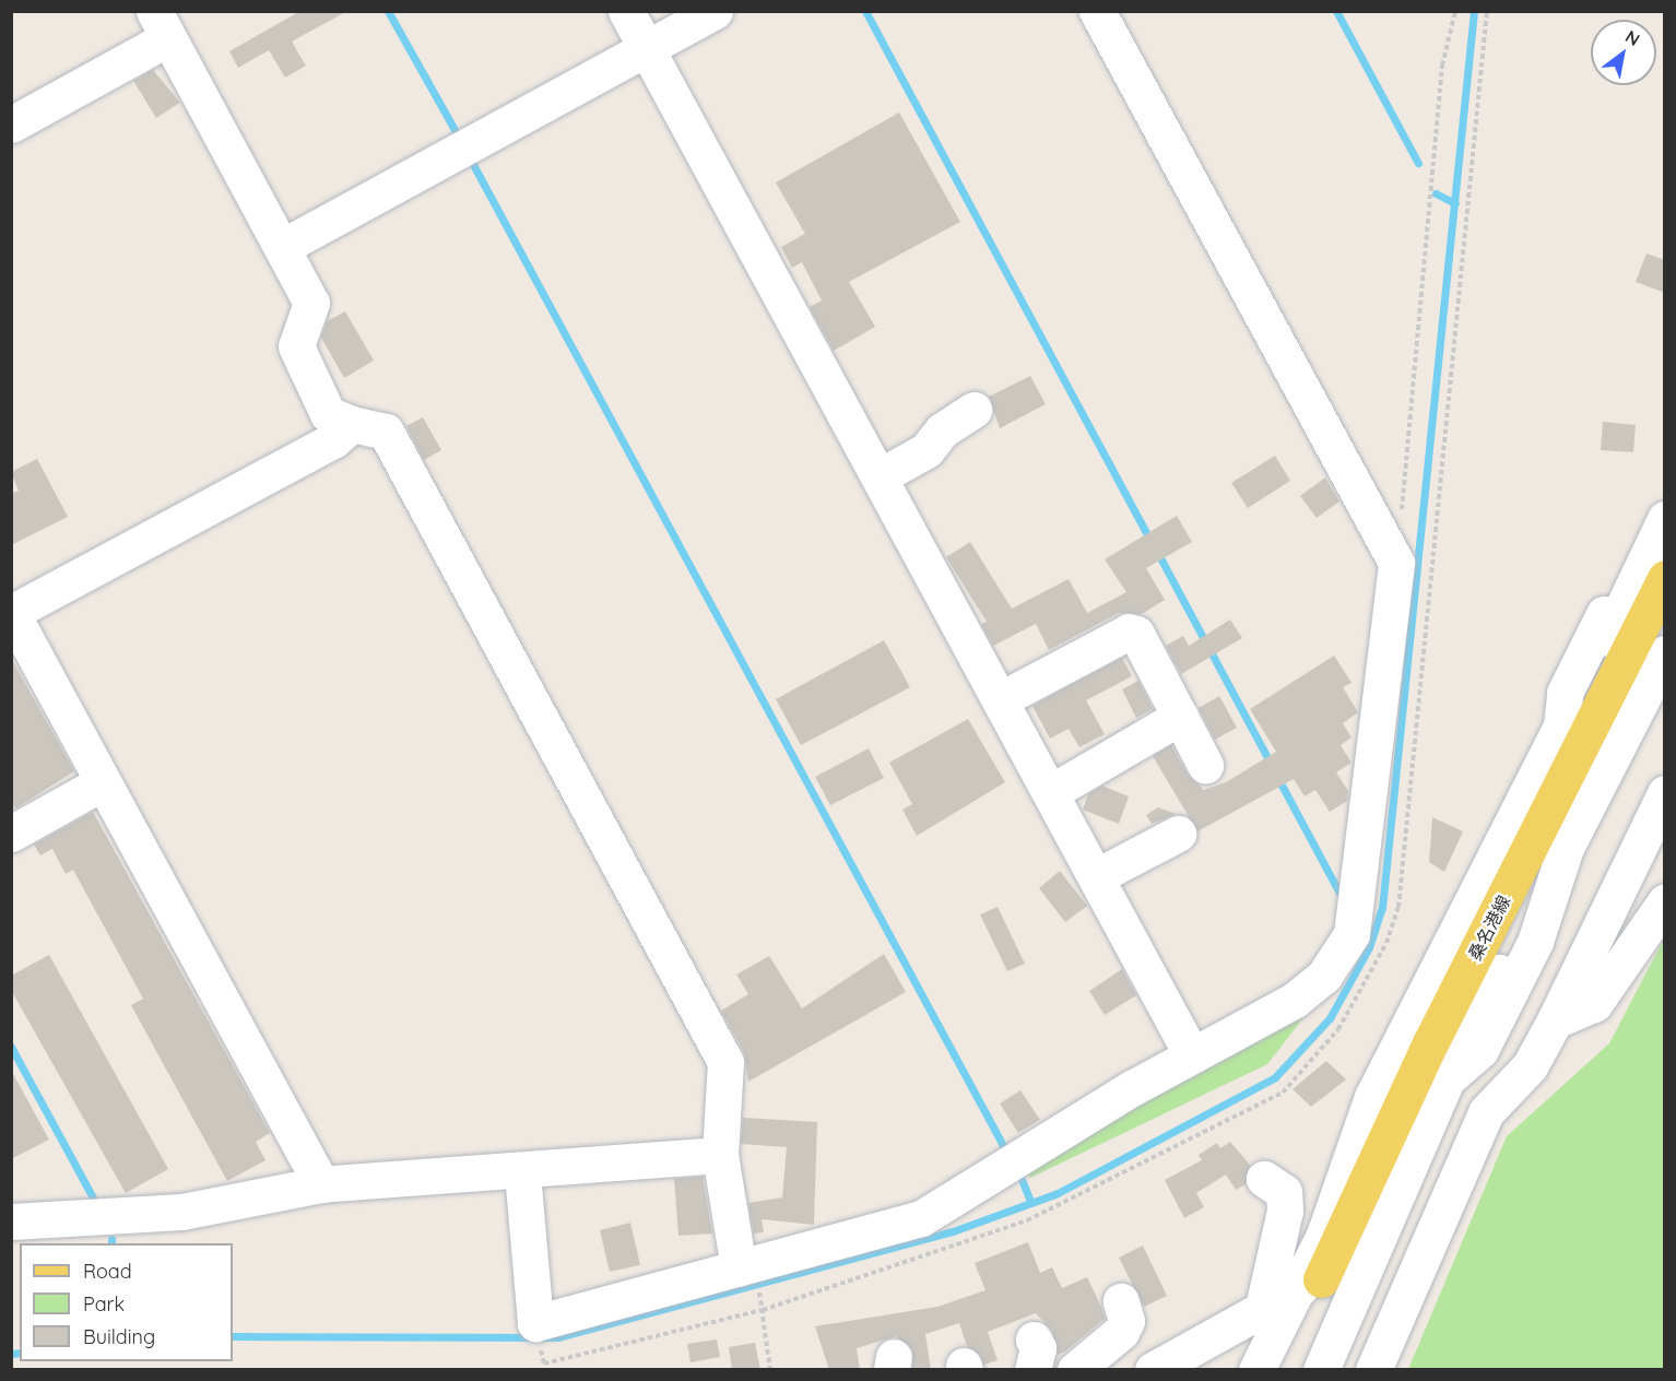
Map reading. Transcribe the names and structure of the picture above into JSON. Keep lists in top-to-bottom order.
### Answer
{
  "streets": {
    "main road": ["桑名港線"]
  },
  "legend": ["Road", "Park", "Building"],
  "north": "top right"
}
